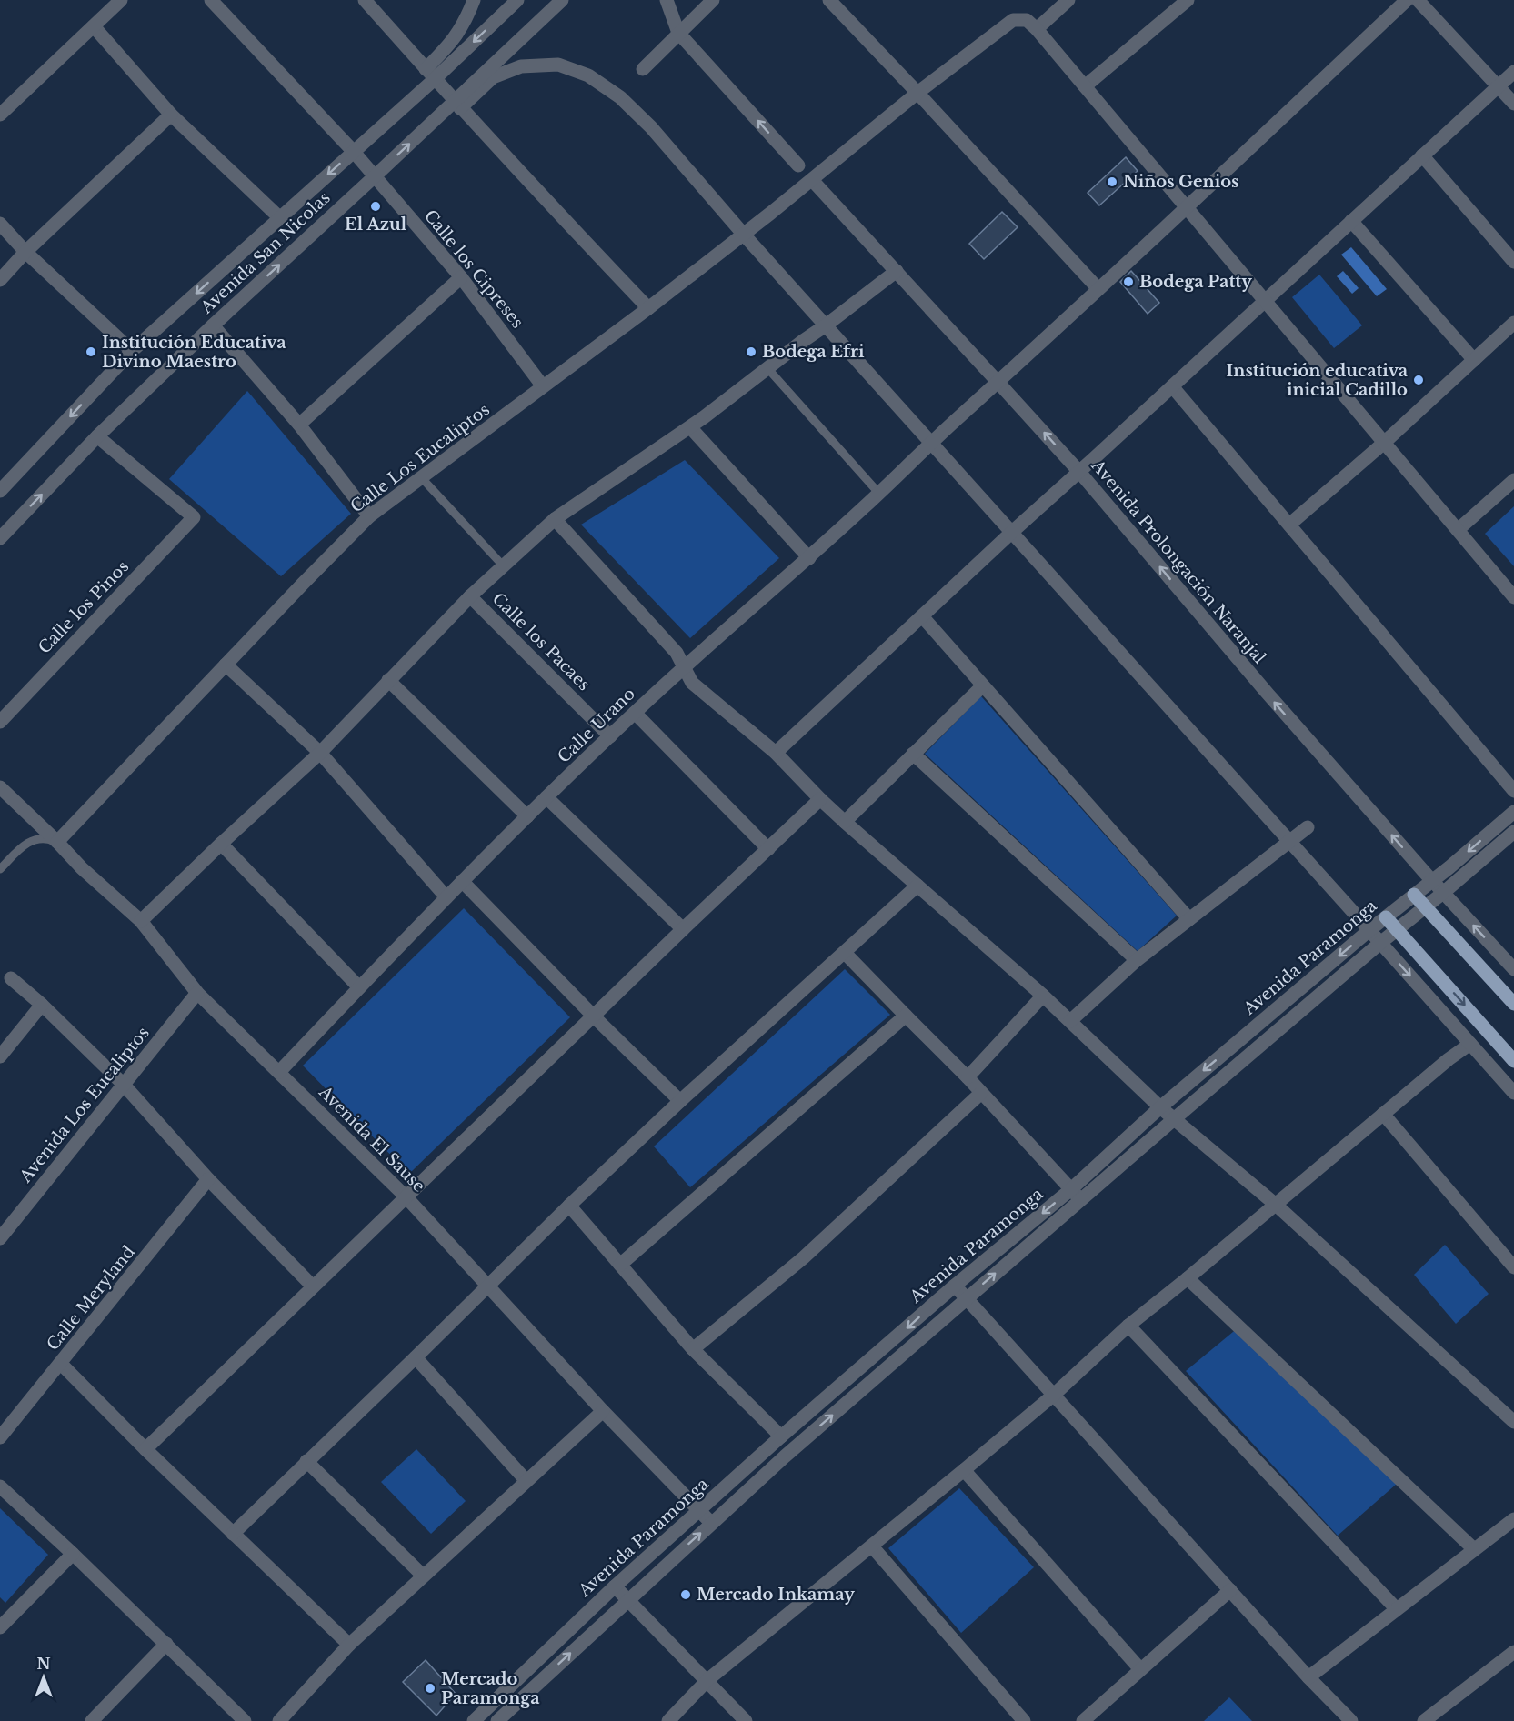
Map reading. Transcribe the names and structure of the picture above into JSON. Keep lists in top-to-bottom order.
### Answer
{
  "streets": {
    "street": [
      "Avenida San Nicolas",
      "Calle los Cipreses",
      "Calle Los Eucaliptos",
      "Avenida Prolongación Naranjal",
      "Calle los Pinos",
      "Calle los Pacaes",
      "Calle Urano",
      "Avenida Paramonga",
      "Avenida Los Eucaliptos",
      "Avenida El Sause",
      "Calle Meryland"
    ]
  },
  "crossings": [
    ["Avenida San Nicolas", "Calle los Cipreses"],
    ["Avenida San Nicolas", "Calle los Pinos"],
    ["Calle los Cipreses", "Calle Los Eucaliptos"],
    ["Calle Los Eucaliptos", "Avenida Prolongación Naranjal"],
    ["Calle Los Eucaliptos", "Avenida El Sause"],
    ["Avenida Prolongación Naranjal", "Calle Urano"],
    ["Avenida Prolongación Naranjal", "Avenida Paramonga"],
    ["Calle los Pacaes", "Calle Urano"],
    ["Calle Urano", "Avenida El Sause"],
    ["Avenida Paramonga", "Avenida El Sause"],
    ["Avenida Los Eucaliptos", "Avenida El Sause"]
  ],
  "places": [
    "Niños Genios",
    "El Azul",
    "Bodega Patty",
    "Institución Educativa Divino Maestro",
    "Bodega Efri",
    "Institución educativa inicial Cadillo",
    "Mercado Inkamay",
    "Mercado Paramonga"
  ],
  "north": "top"
}
